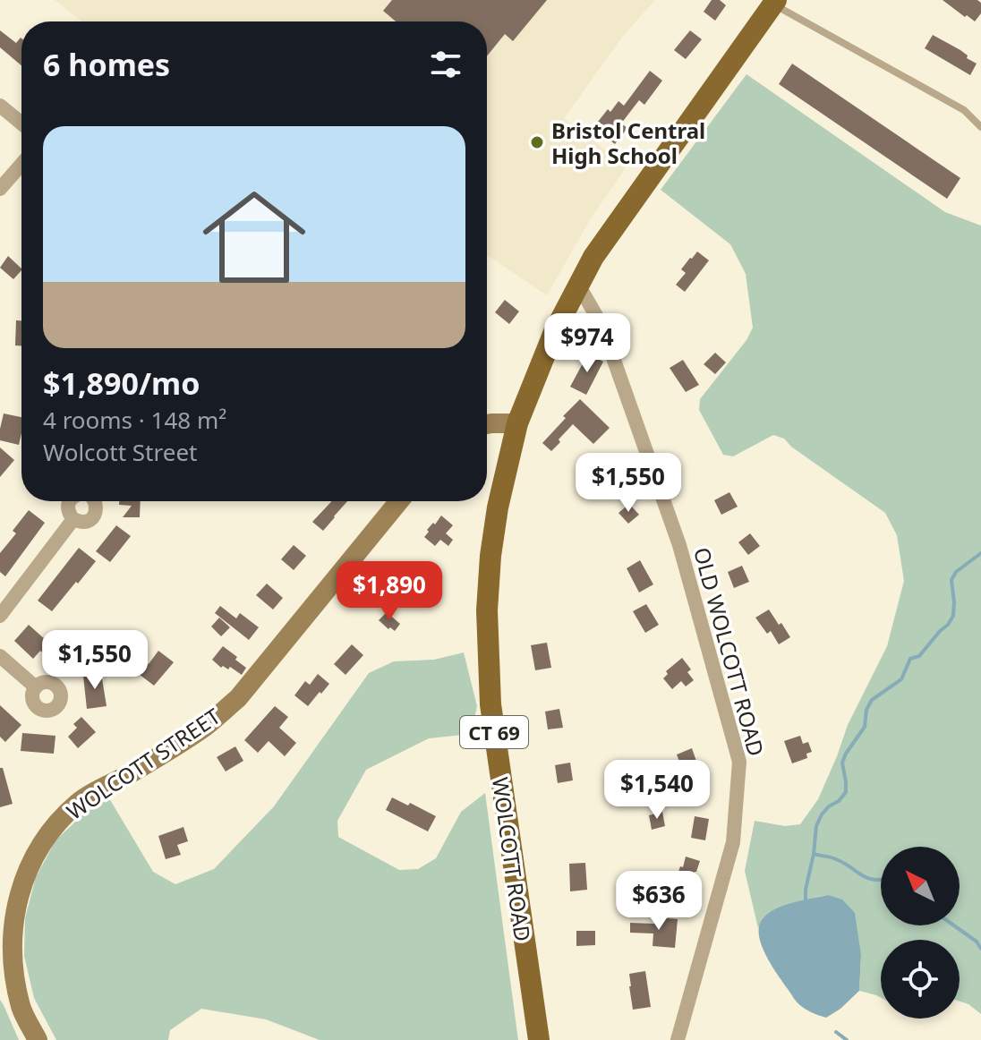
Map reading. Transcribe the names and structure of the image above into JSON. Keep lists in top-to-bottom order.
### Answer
{
  "streets": {
    "main road": ["CT 69", "WOLCOTT STREET", "WOLCOTT ROAD"],
    "street": ["OLD WOLCOTT ROAD"]
  },
  "crossings": [
    ["OLD WOLCOTT ROAD", "CT 69"],
    ["CT 69", "WOLCOTT ROAD"]
  ],
  "places": ["Bristol Central High School"],
  "north": "top left",
  "page": {
    "heading": "6 homes",
    "list": [
      {
        "name": "$1,890/mo",
        "note": "4 rooms · 148 m² · Wolcott Street"
      }
    ],
    "price": [
      "$974",
      "$1,550",
      "$1,890",
      "$1,550",
      "$1,540",
      "$636"
    ]
  }
}
